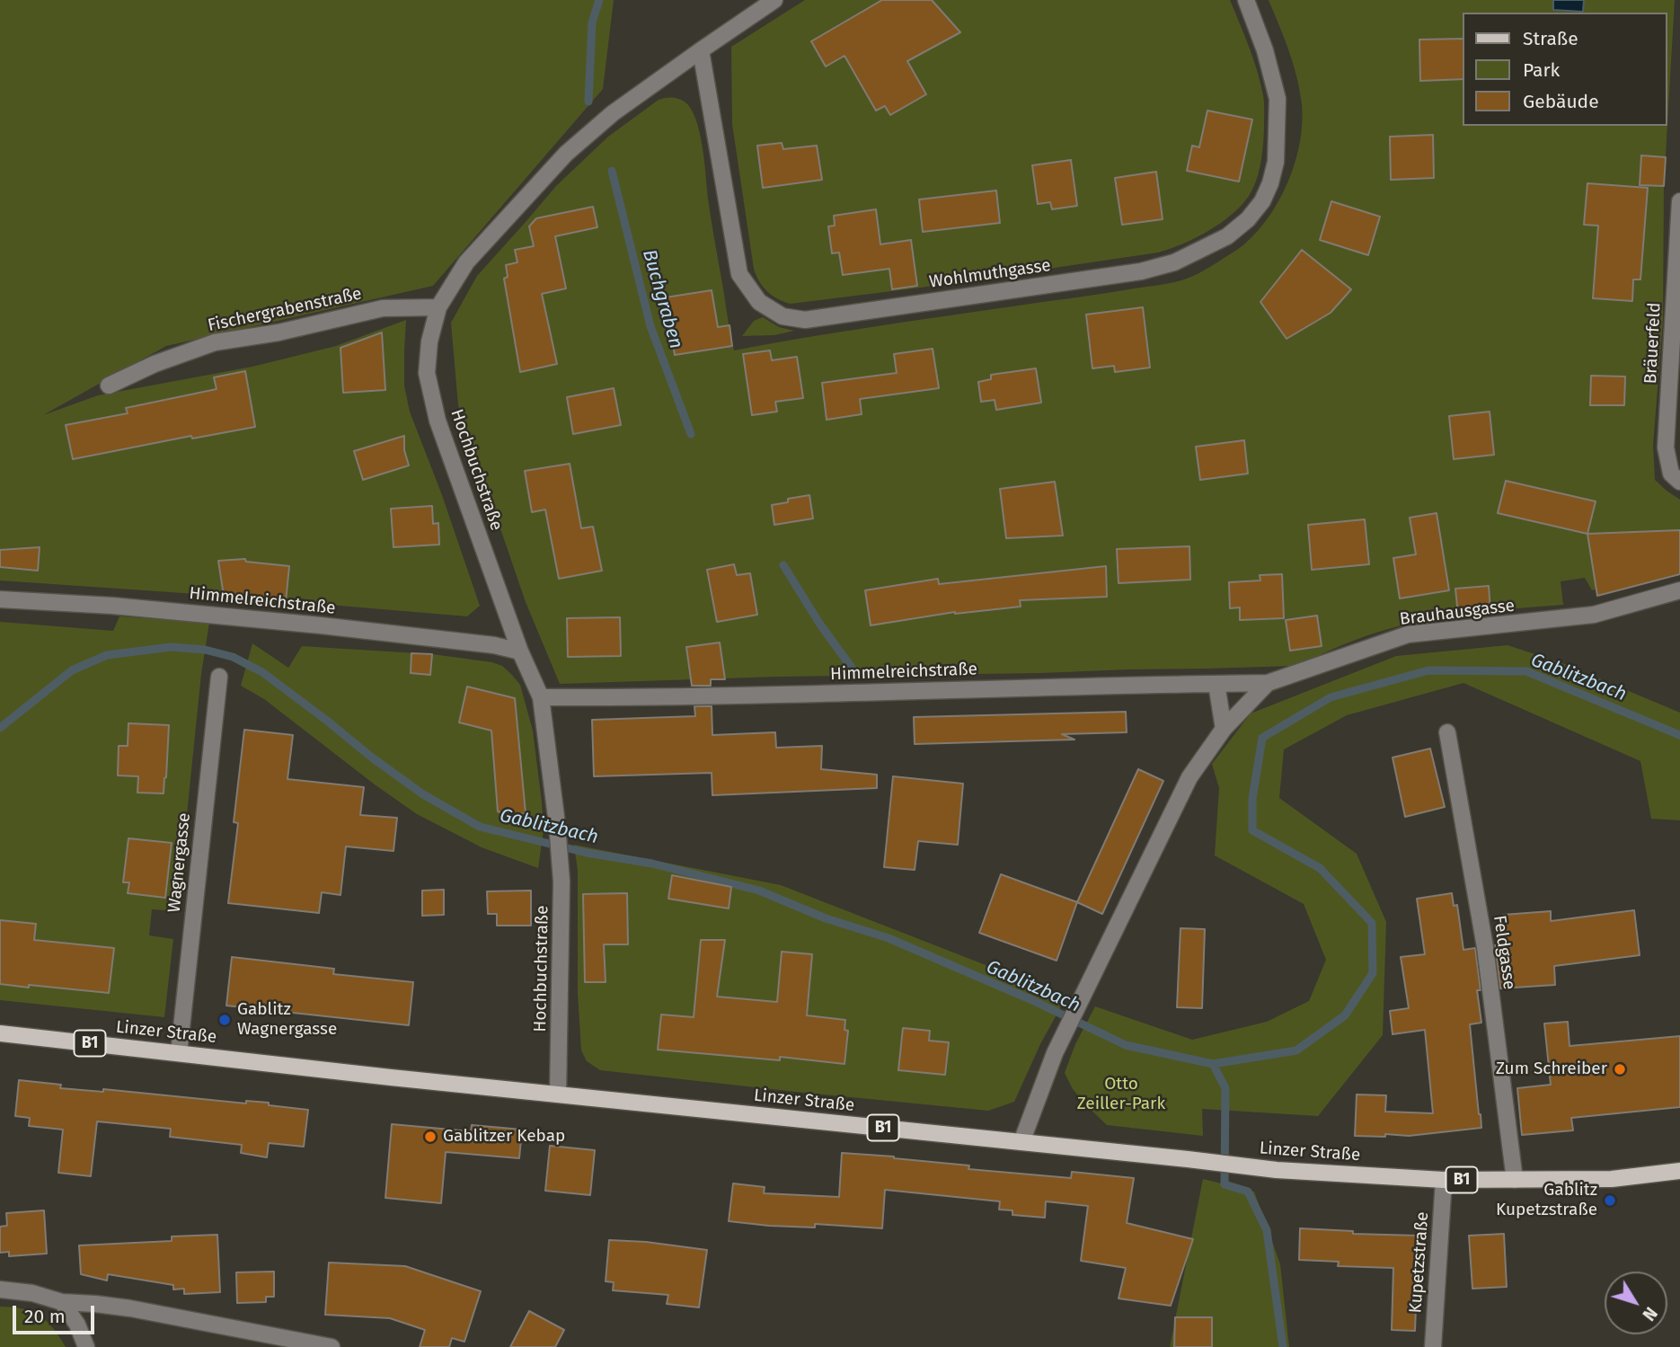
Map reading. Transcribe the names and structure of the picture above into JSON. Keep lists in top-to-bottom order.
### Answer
{
  "streets": {
    "main road": ["Linzer Straße", "B1"],
    "street": [
      "Wohlmuthgasse",
      "Fischergrabenstraße",
      "Bräuerfeld",
      "Hochbuchstraße",
      "Himmelreichstraße",
      "Brauhausgasse",
      "Wagnergasse",
      "Feldgasse",
      "Kupetzstraße"
    ]
  },
  "crossings": [
    ["Wohlmuthgasse", "Hochbuchstraße"],
    ["Fischergrabenstraße", "Hochbuchstraße"],
    ["Hochbuchstraße", "Himmelreichstraße"],
    ["Hochbuchstraße", "Linzer Straße"],
    ["Himmelreichstraße", "Brauhausgasse"],
    ["Brauhausgasse", "Linzer Straße"],
    ["Wagnergasse", "Linzer Straße"],
    ["Feldgasse", "Linzer Straße"],
    ["Linzer Straße", "Kupetzstraße"]
  ],
  "water": ["Buchgraben", "Gablitzbach"],
  "parks": ["Otto Zeiller-Park"],
  "places": [
    "Gablitz Wagnergasse",
    "Zum Schreiber",
    "Gablitzer Kebap",
    "Gablitz Kupetzstraße"
  ],
  "legend": ["Straße", "Park", "Gebäude"],
  "scale_bar": "20 m",
  "north": "bottom right"
}
